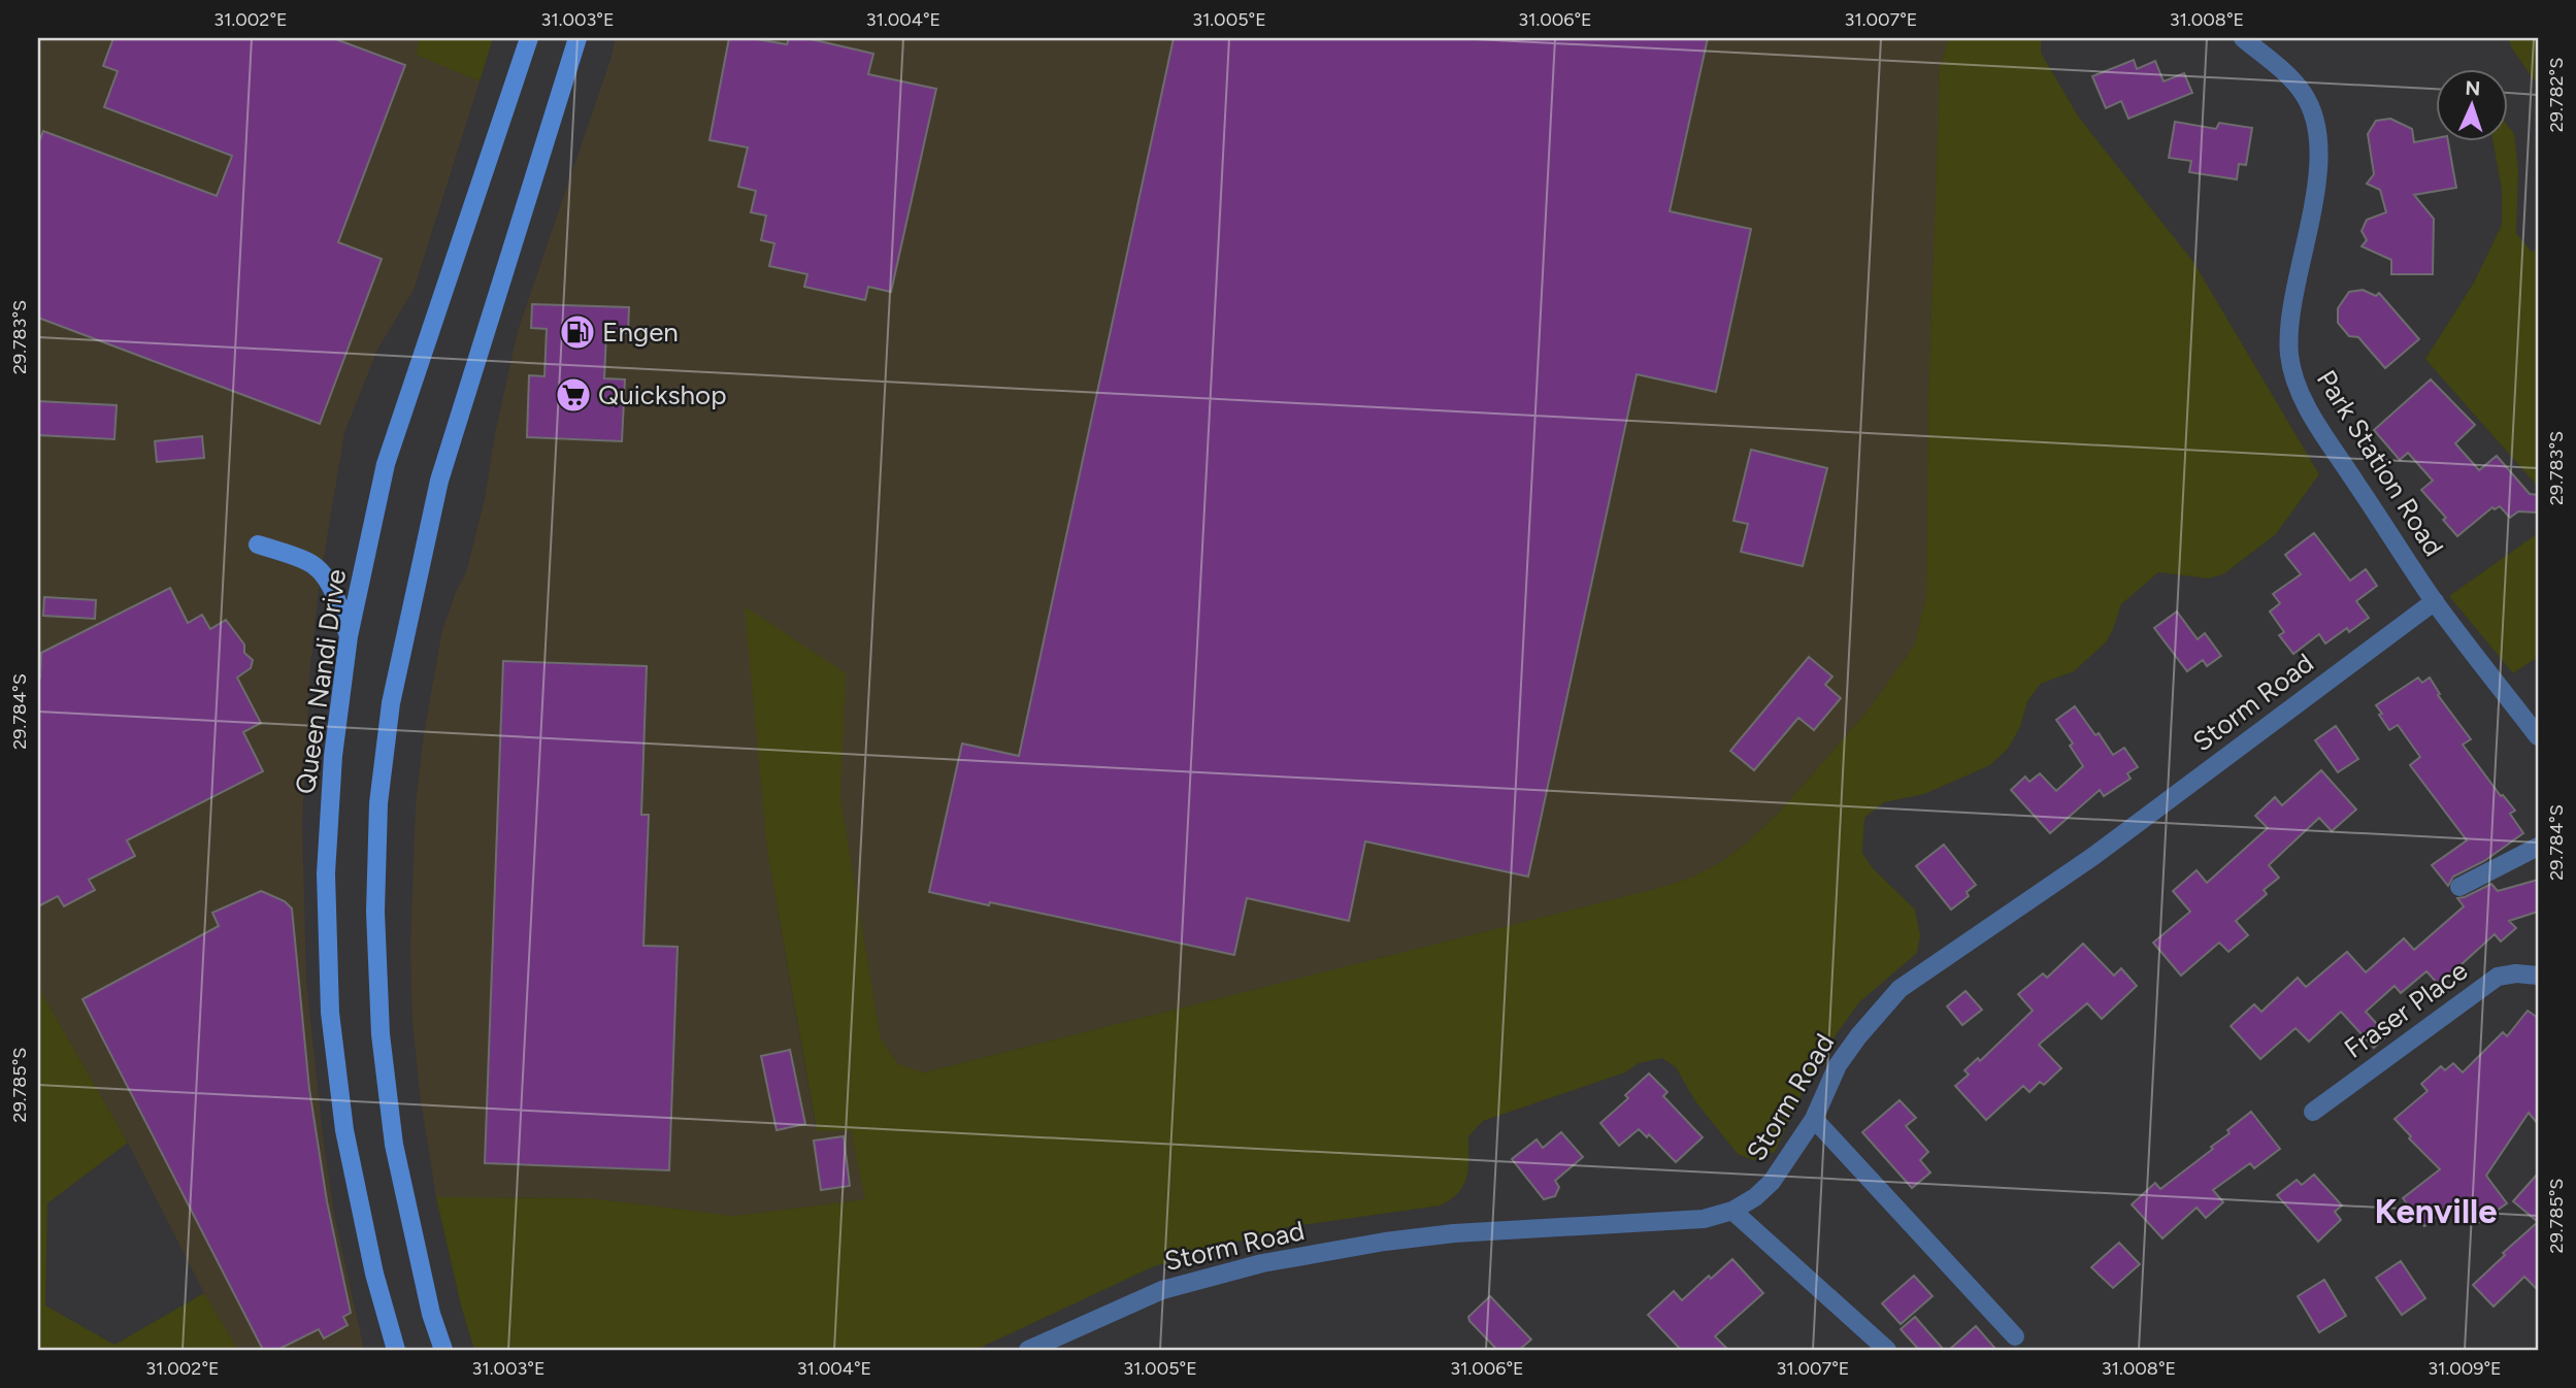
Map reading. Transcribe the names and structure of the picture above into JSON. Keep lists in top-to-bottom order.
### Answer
{
  "streets": {
    "main road": ["Queen Nandi Drive"],
    "street": ["Park Station Road", "Storm Road", "Fraser Place"]
  },
  "crossings": [
    ["Park Station Road", "Storm Road"]
  ],
  "districts": ["Kenville"],
  "places": {
    "fuel station": ["Engen"],
    "supermarket": ["Quickshop"]
  },
  "north": "top",
  "coordinates": [
    "31.002°E",
    "31.003°E",
    "31.004°E",
    "31.005°E",
    "31.006°E",
    "31.007°E",
    "31.008°E",
    "29.782°S",
    "29.783°S",
    "29.784°S",
    "29.785°S",
    "31.009°E"
  ]
}
